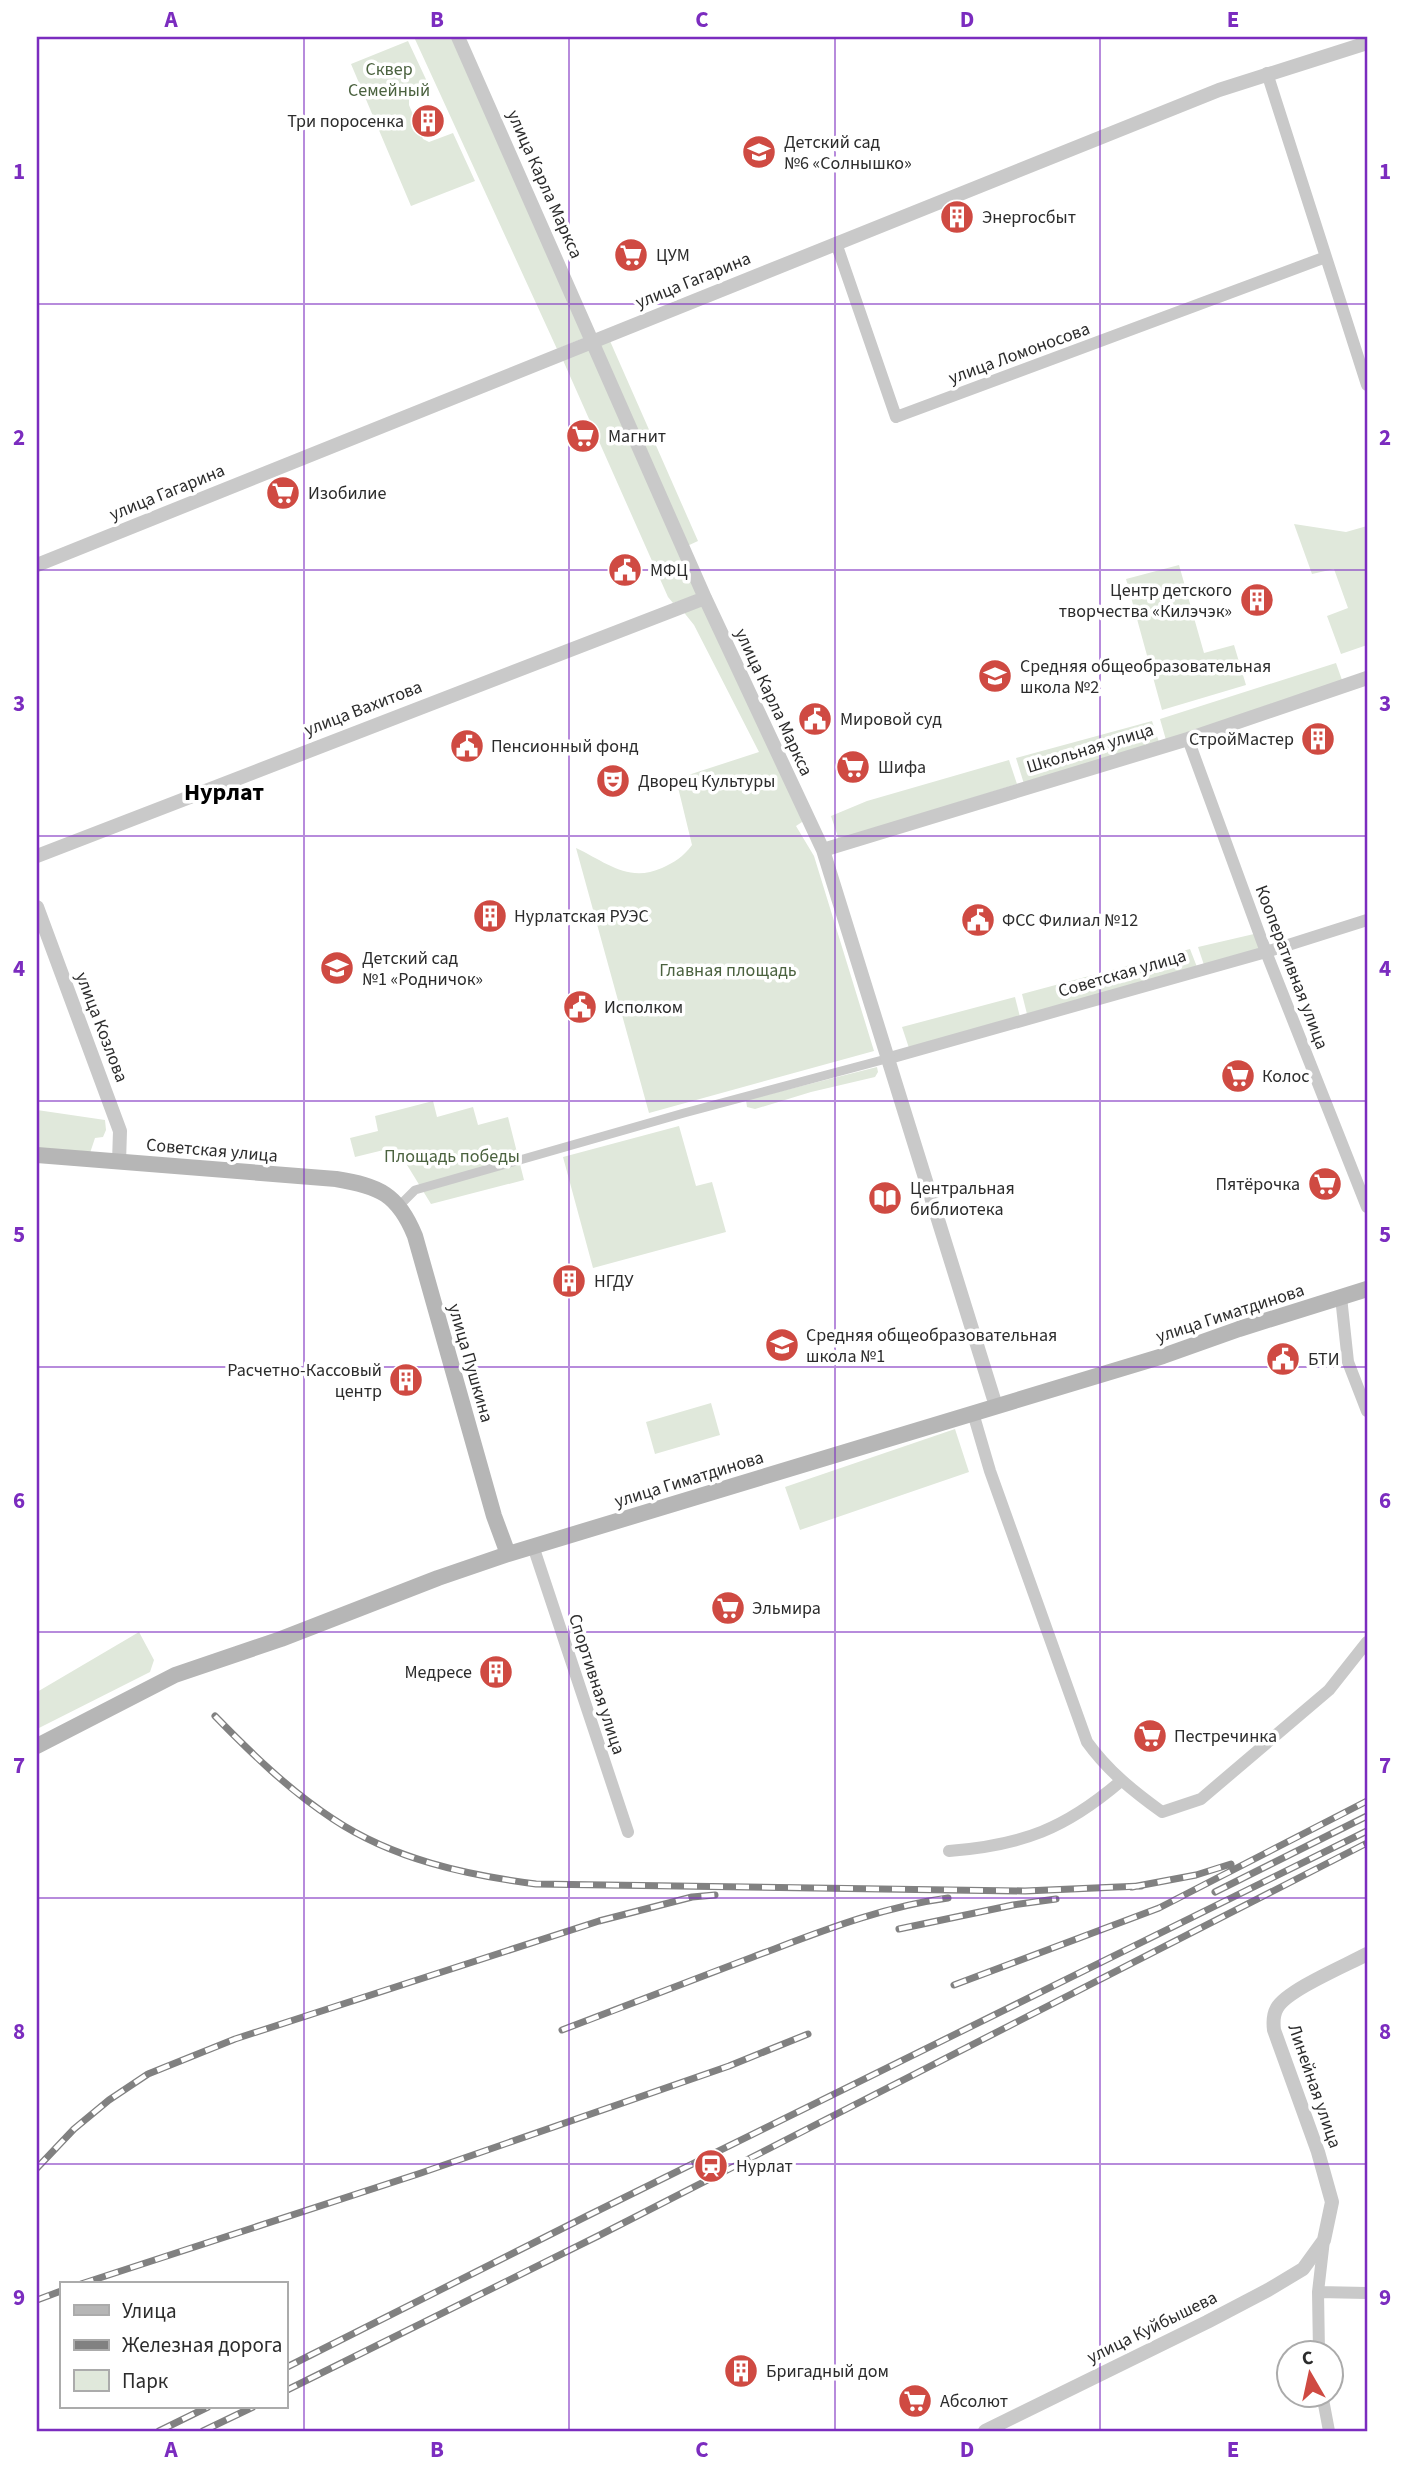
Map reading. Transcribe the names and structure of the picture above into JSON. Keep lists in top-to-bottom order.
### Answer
{
  "streets": {
    "main road": ["Советская улица", "улица Гиматдинова", "улица Пушкина"],
    "street": [
      "улица Карла Маркса",
      "улица Гагарина",
      "улица Ломоносова",
      "улица Вахитова",
      "Школьная улица",
      "Кооперативная улица",
      "улица Козлова",
      "Спортивная улица",
      "Линейная улица",
      "улица Куйбышева"
    ]
  },
  "crossings": [
    ["улица Карла Маркса", "улица Гагарина"],
    ["улица Карла Маркса", "улица Вахитова"],
    ["улица Карла Маркса", "Школьная улица"],
    ["улица Карла Маркса", "Советская улица"],
    ["улица Карла Маркса", "улица Гиматдинова"],
    ["улица Гагарина", "улица Ломоносова"],
    ["Школьная улица", "Кооперативная улица"],
    ["Кооперативная улица", "Советская улица"],
    ["Советская улица", "улица Козлова"],
    ["Советская улица", "улица Пушкина"],
    ["улица Гиматдинова", "улица Пушкина"],
    ["улица Гиматдинова", "Спортивная улица"],
    ["Линейная улица", "улица Куйбышева"]
  ],
  "districts": ["Нурлат"],
  "parks": ["Сквер Семейный", "Главная площадь", "Площадь победы"],
  "places": {
    "building": [
      "Три поросенка",
      "Энергосбыт",
      "Центр детского творчества «Килэчэк»",
      "СтройМастер",
      "Нурлатская РУЭС",
      "НГДУ",
      "Расчетно-Кассовый центр",
      "Медресе",
      "Бригадный дом"
    ],
    "school or university": [
      "Детский сад №6 «Солнышко»",
      "Средняя общеобразовательная школа №2",
      "Детский сад №1 «Родничок»",
      "Средняя общеобразовательная школа №1"
    ],
    "supermarket": [
      "ЦУМ",
      "Магнит",
      "Изобилие",
      "Шифа",
      "Колос",
      "Пятёрочка",
      "Эльмира",
      "Пестречинка",
      "Абсолют"
    ],
    "public building": [
      "МФЦ",
      "Мировой суд",
      "Пенсионный фонд",
      "ФСС Филиал №12",
      "Исполком",
      "БТИ"
    ],
    "theatre": ["Дворец Культуры"],
    "library": ["Центральная библиотека"],
    "station": ["Нурлат"]
  },
  "legend": ["Улица", "Железная дорога", "Парк"],
  "north": "top",
  "grid": {
    "columns": [
      "A",
      "B",
      "C",
      "D",
      "E"
    ],
    "rows": [
      "1",
      "2",
      "3",
      "4",
      "5",
      "6",
      "7",
      "8",
      "9"
    ]
  }
}
